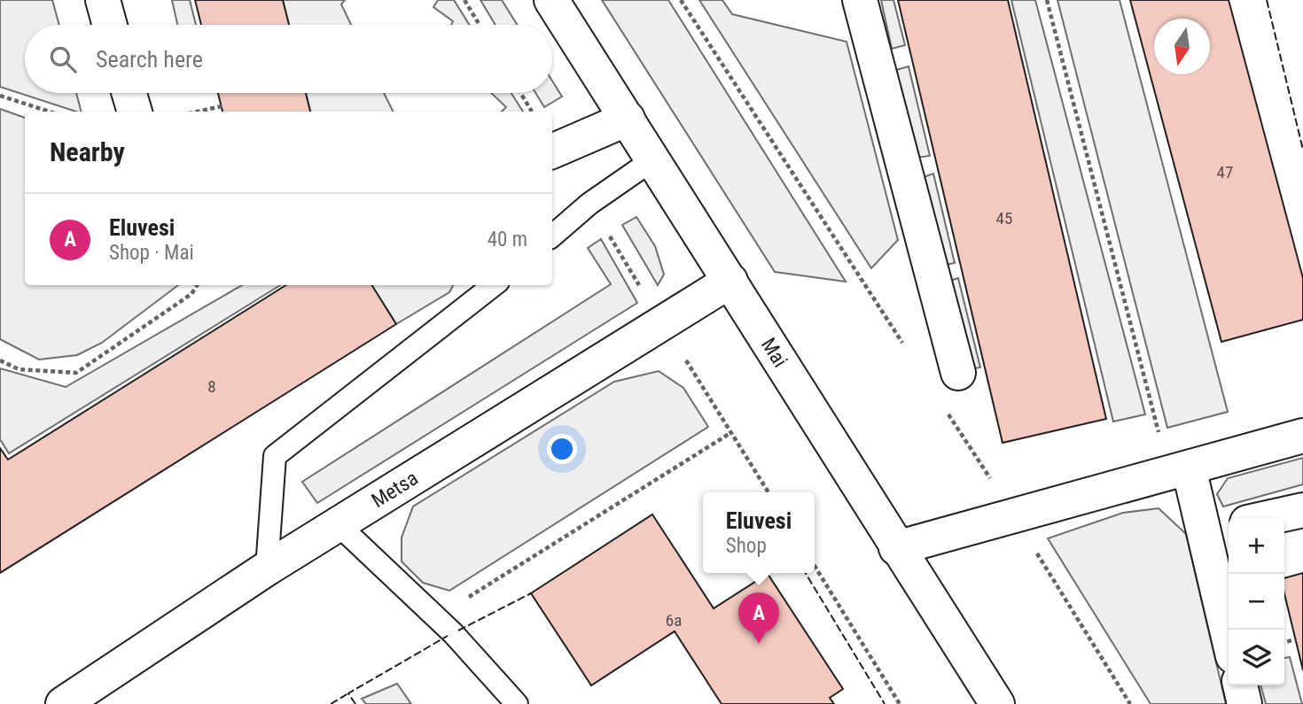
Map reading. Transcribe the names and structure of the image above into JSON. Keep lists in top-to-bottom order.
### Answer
{
  "streets": {
    "street": ["Mai", "Metsa"]
  },
  "crossings": [
    ["Mai", "Metsa"]
  ],
  "house_numbers": [
    "47",
    "45",
    "8",
    "6a"
  ],
  "north": "bottom",
  "page": {
    "search": "Search here",
    "heading": "Nearby",
    "list": [
      {
        "mark": "A",
        "name": "Eluvesi",
        "note": "Shop · Mai",
        "value": "40 m"
      }
    ],
    "popup": ["Eluvesi", "Shop"],
    "map_buttons": ["+", "−"],
    "pins": "A"
  }
}
